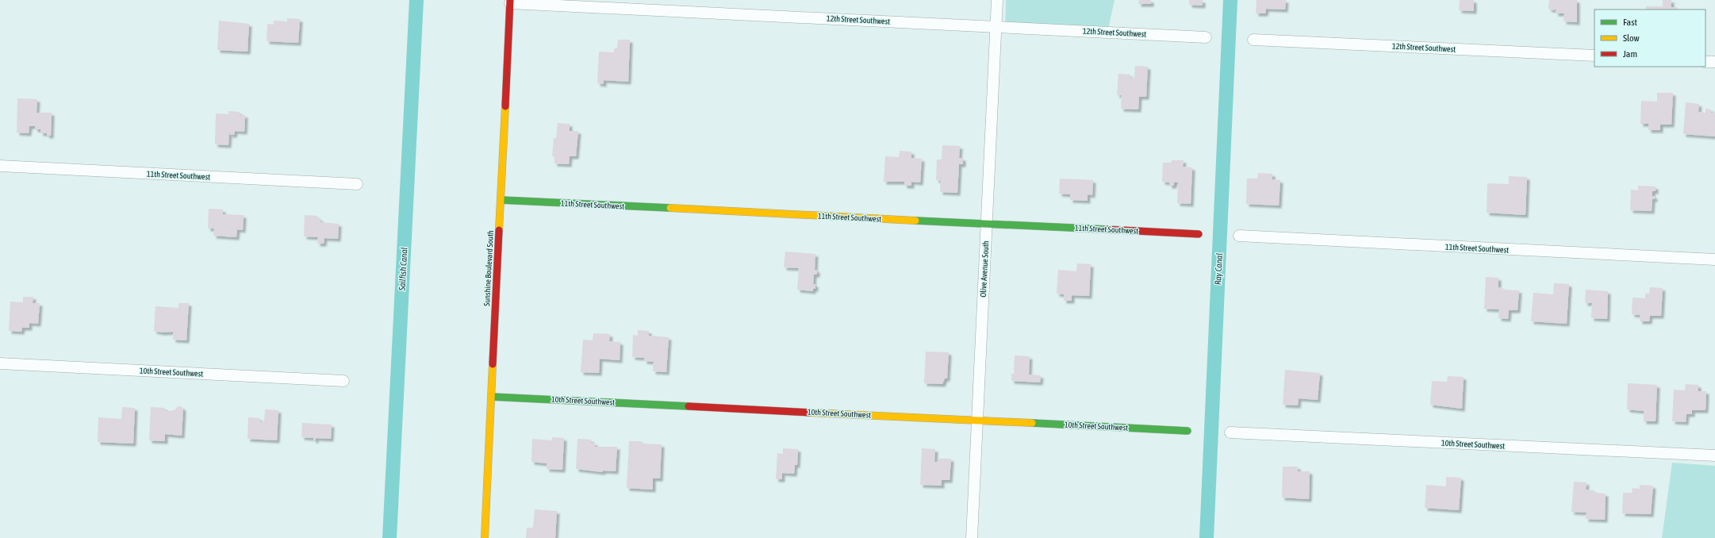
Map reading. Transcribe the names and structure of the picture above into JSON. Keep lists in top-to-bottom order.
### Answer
{
  "streets": {
    "street": [
      "12th Street Southwest",
      "11th Street Southwest",
      "Sunshine Boulevard South",
      "Olive Avenue South",
      "10th Street Southwest"
    ]
  },
  "crossings": [
    ["12th Street Southwest", "Sunshine Boulevard South"],
    ["12th Street Southwest", "Olive Avenue South"],
    ["11th Street Southwest", "Sunshine Boulevard South"],
    ["11th Street Southwest", "Olive Avenue South"],
    ["Sunshine Boulevard South", "10th Street Southwest"],
    ["Olive Avenue South", "10th Street Southwest"]
  ],
  "water": ["Sailfish Canal", "Ray Canal"],
  "legend": ["Fast", "Slow", "Jam"]
}
